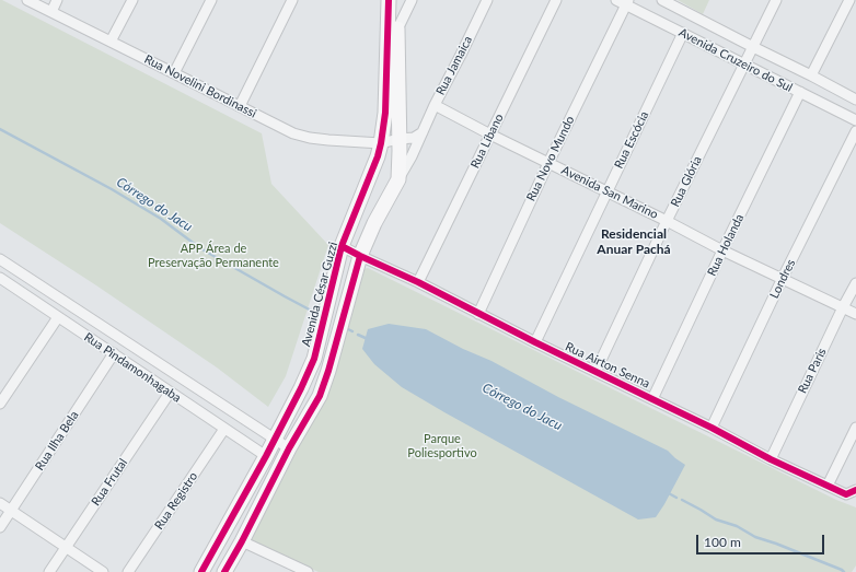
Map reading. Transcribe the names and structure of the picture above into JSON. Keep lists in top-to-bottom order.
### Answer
{
  "streets": {
    "street": [
      "Avenida Cruzeiro do Sul",
      "Rua Jamaica",
      "Rua Novelini Bordinassi",
      "Rua Escócia",
      "Rua Líbano",
      "Rua Novo Mundo",
      "Rua Glória",
      "Avenida San Marino",
      "Rua Holanda",
      "Londres",
      "Avenida César Guzzi",
      "Rua Airton Senna",
      "Rua Pindamonhagaba",
      "Rua Paris",
      "Rua Ilha Bela",
      "Rua Frutal",
      "Rua Registro"
    ]
  },
  "crossings": [
    ["Avenida Cruzeiro do Sul", "Rua Escócia"],
    ["Avenida Cruzeiro do Sul", "Rua Novo Mundo"],
    ["Avenida Cruzeiro do Sul", "Rua Glória"],
    ["Avenida Cruzeiro do Sul", "Rua Holanda"],
    ["Rua Jamaica", "Avenida San Marino"],
    ["Rua Novelini Bordinassi", "Avenida César Guzzi"],
    ["Rua Escócia", "Avenida San Marino"],
    ["Rua Escócia", "Rua Airton Senna"],
    ["Rua Líbano", "Avenida San Marino"],
    ["Rua Líbano", "Rua Airton Senna"],
    ["Rua Novo Mundo", "Avenida San Marino"],
    ["Rua Novo Mundo", "Rua Airton Senna"],
    ["Rua Glória", "Avenida San Marino"],
    ["Rua Glória", "Rua Airton Senna"],
    ["Avenida San Marino", "Rua Holanda"],
    ["Avenida San Marino", "Londres"],
    ["Avenida San Marino", "Rua Paris"],
    ["Rua Holanda", "Rua Airton Senna"],
    ["Londres", "Rua Airton Senna"],
    ["Avenida César Guzzi", "Rua Airton Senna"],
    ["Avenida César Guzzi", "Rua Pindamonhagaba"],
    ["Rua Airton Senna", "Rua Paris"],
    ["Rua Pindamonhagaba", "Rua Ilha Bela"],
    ["Rua Pindamonhagaba", "Rua Frutal"],
    ["Rua Pindamonhagaba", "Rua Registro"]
  ],
  "districts": ["Residencial Anuar Pachá"],
  "water": ["Córrego do Jacu"],
  "parks": ["APP Área de Preservação Permanente", "Parque Poliesportivo"],
  "scale_bar": "100 m"
}
